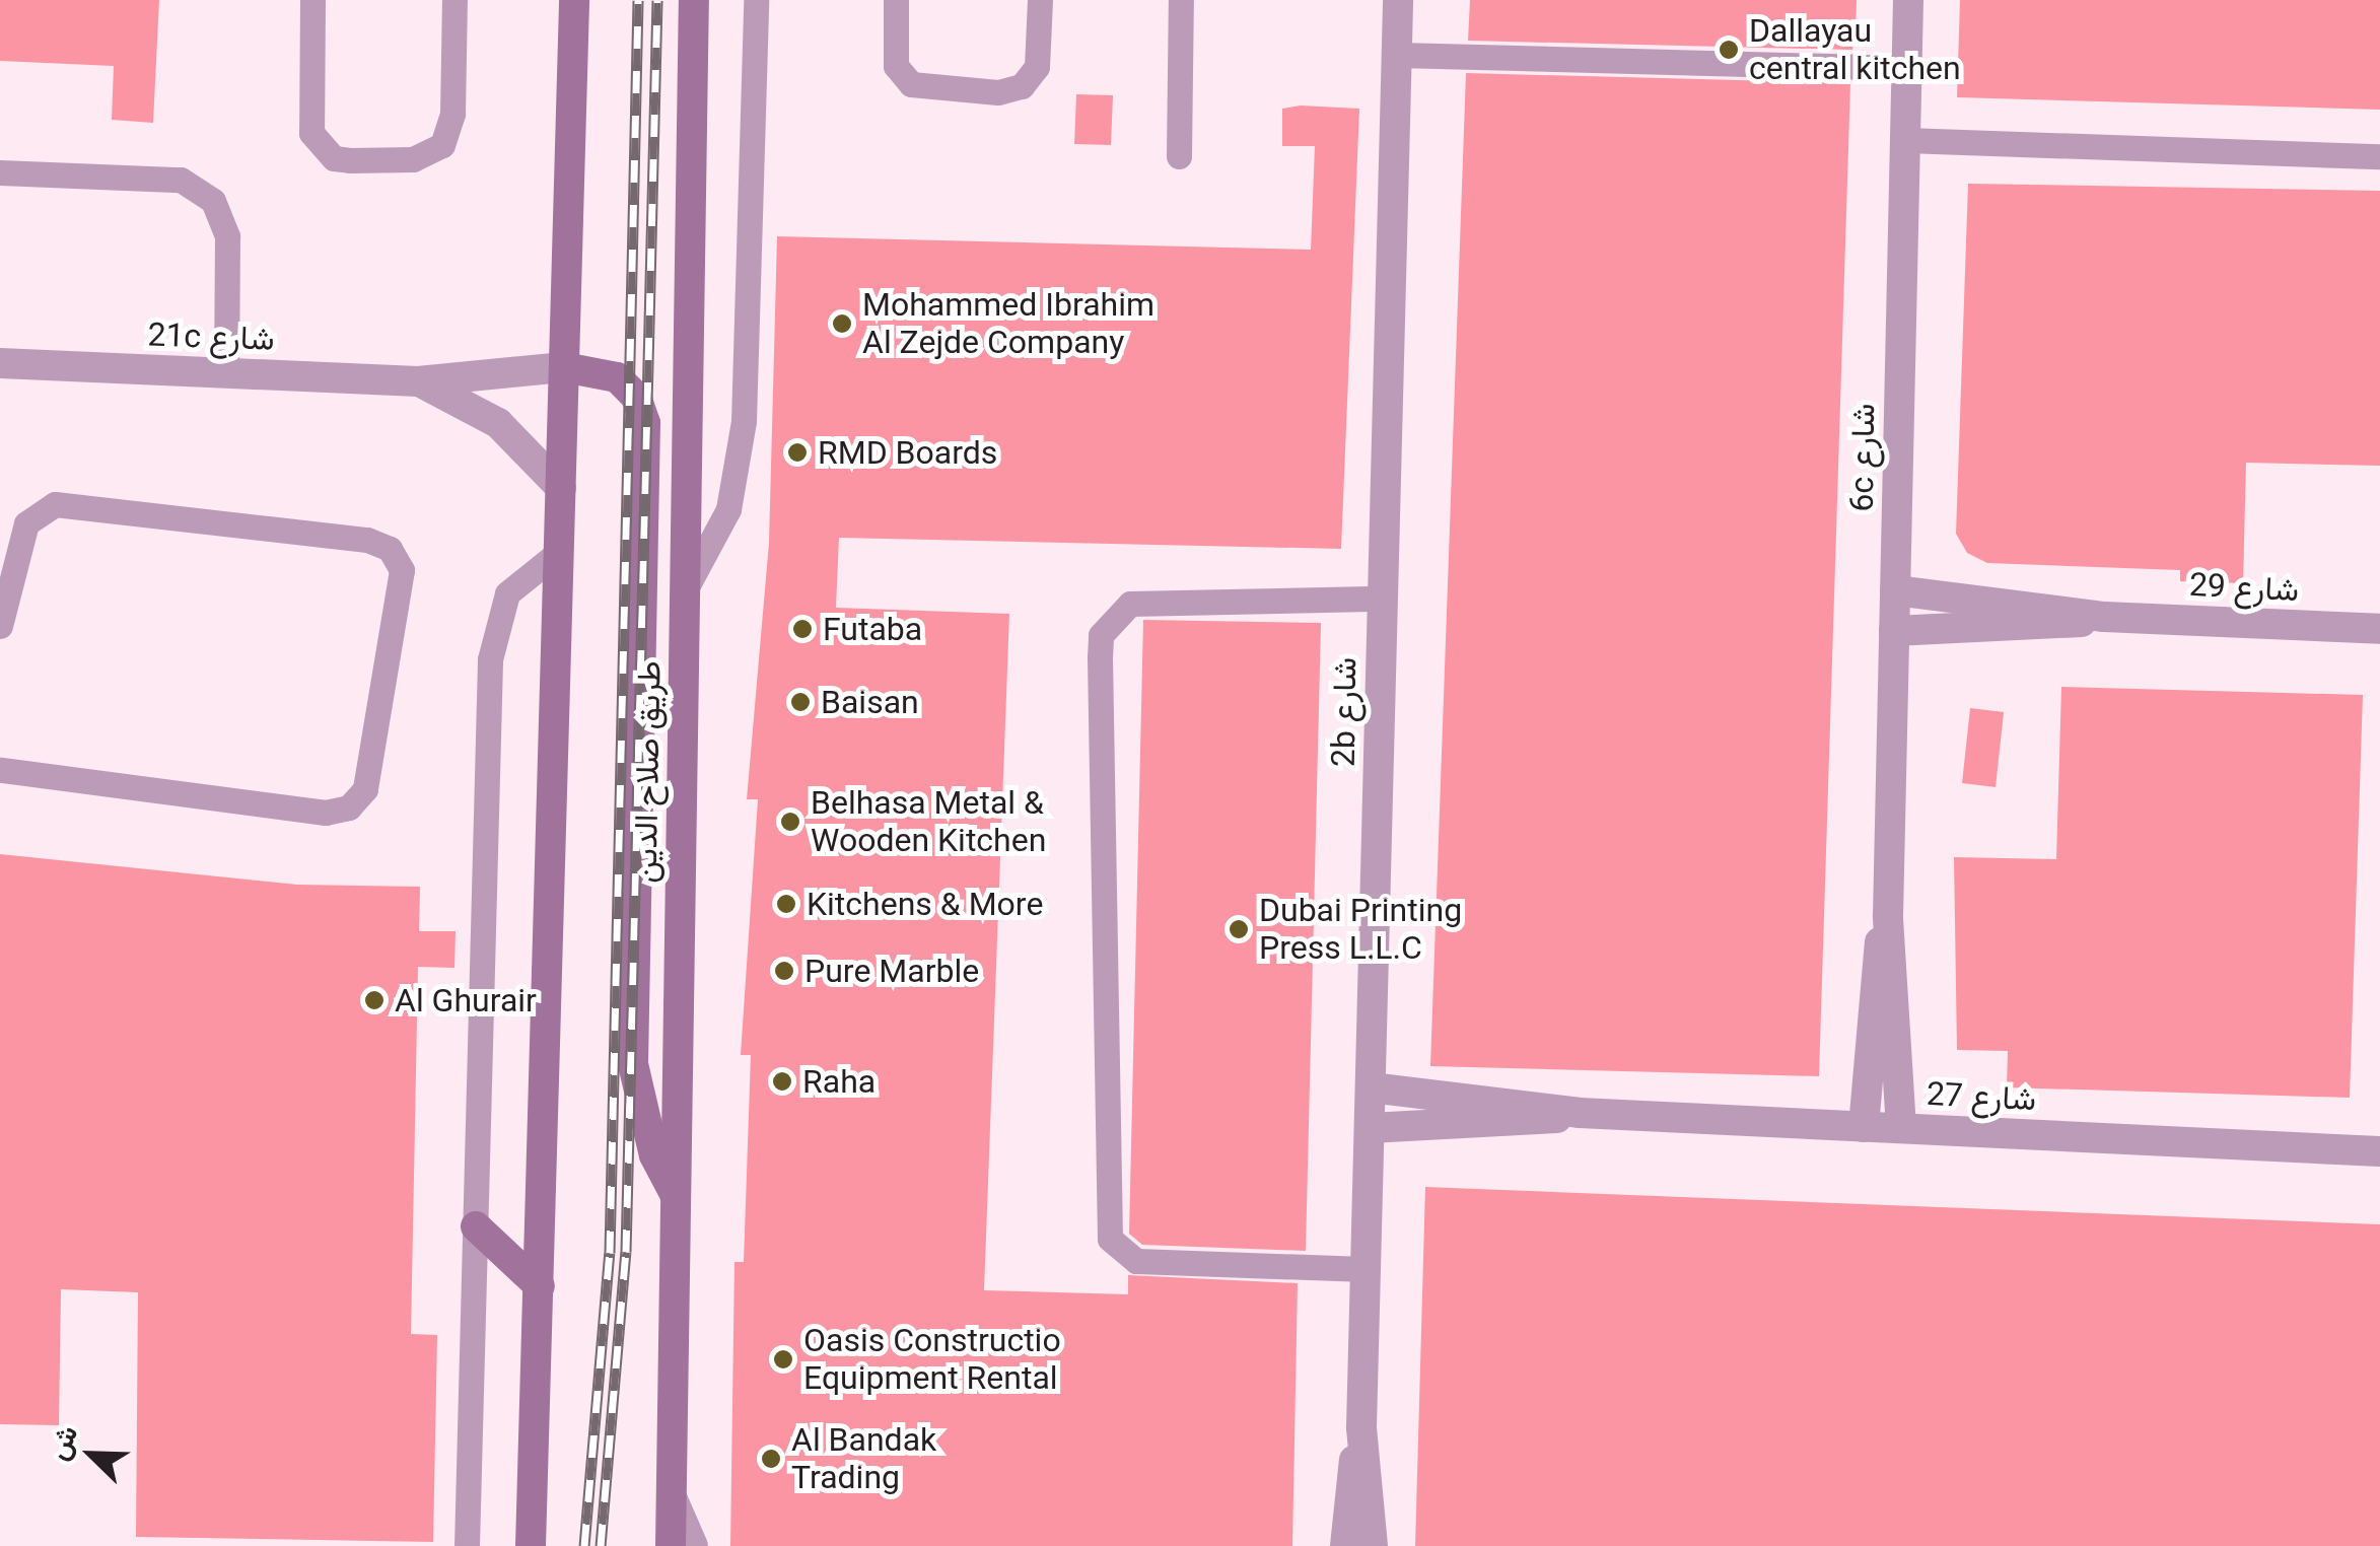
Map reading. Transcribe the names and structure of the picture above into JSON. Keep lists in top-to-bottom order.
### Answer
{
  "streets": {
    "main road": ["طريق صلاح الدين"],
    "street": [
      "21c شارع",
      "6c شارع",
      "شارع 29",
      "2b شارع",
      "شارع 27"
    ]
  },
  "crossings": [
    ["6c شارع", "شارع 29"],
    ["6c شارع", "شارع 27"],
    ["2b شارع", "شارع 27"]
  ],
  "places": [
    "Dallayau central kitchen",
    "Mohammed Ibrahim Al Zejde Company",
    "RMD Boards",
    "Futaba",
    "Baisan",
    "Belhasa Metal & Wooden Kitchen",
    "Kitchens & More",
    "Dubai Printing Press L.L.C",
    "Pure Marble",
    "Al Ghurair",
    "Raha",
    "Oasis Constructio Equipment Rental",
    "Al Bandak Trading"
  ],
  "north": "top left"
}
